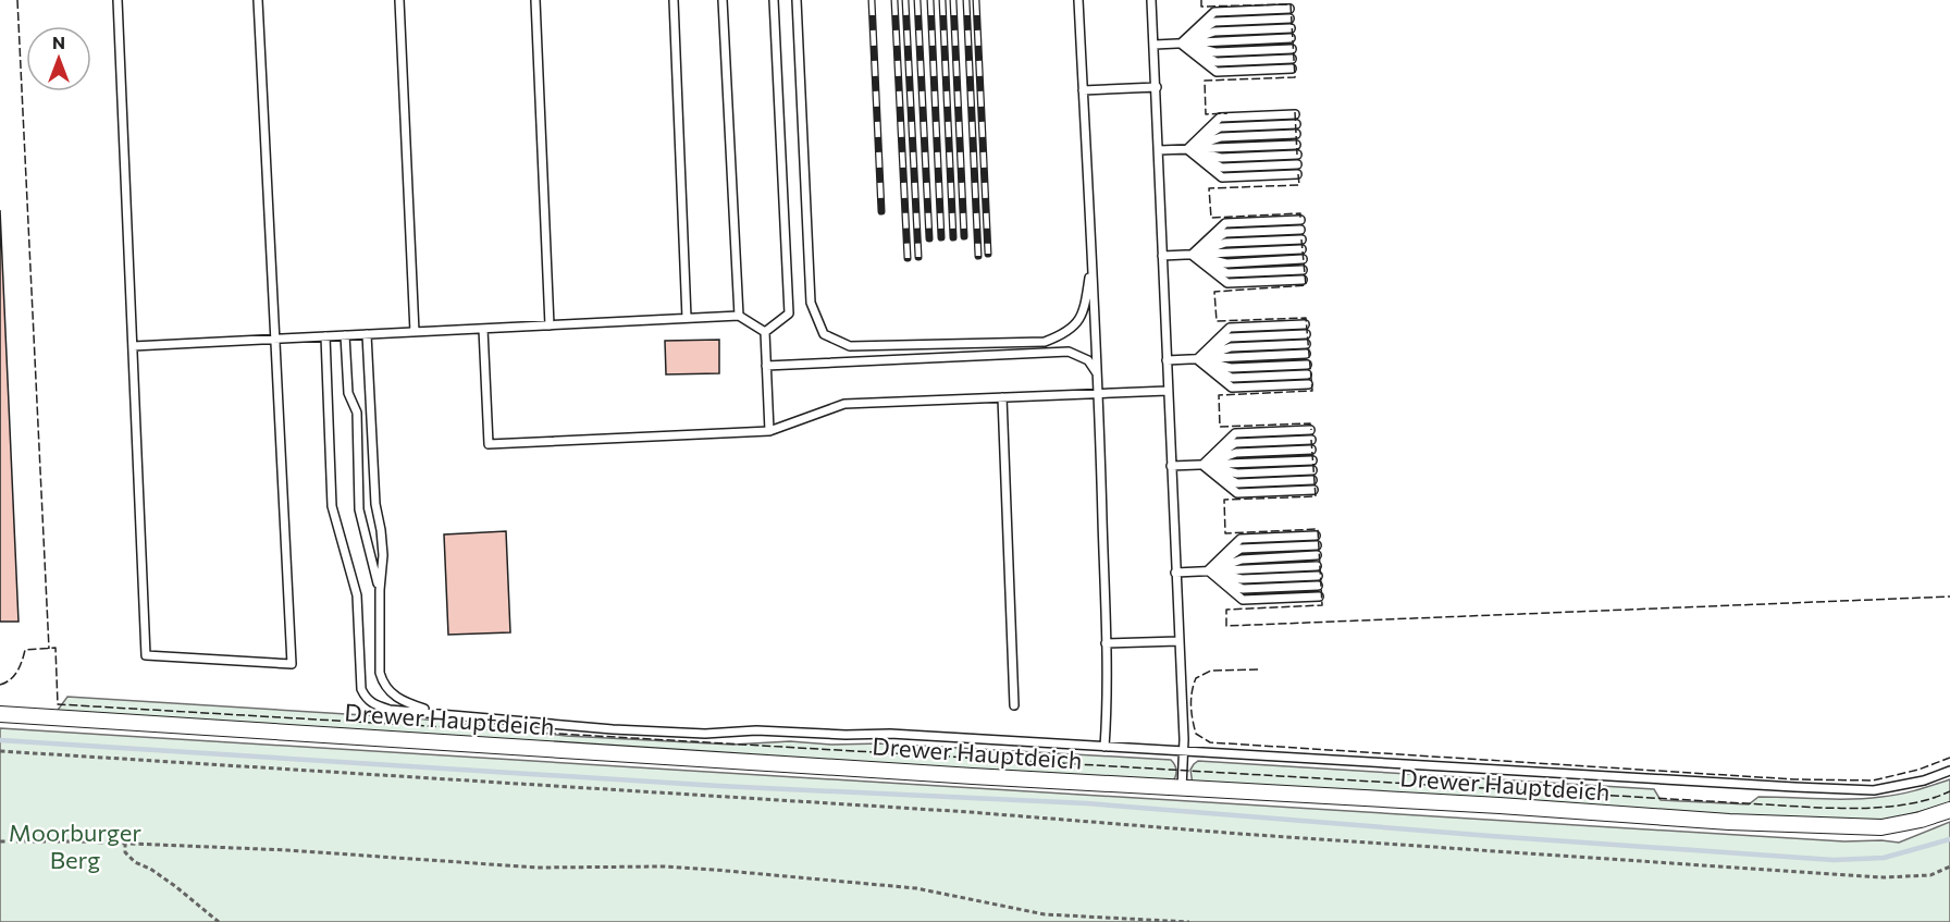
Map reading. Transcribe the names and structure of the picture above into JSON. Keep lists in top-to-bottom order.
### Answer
{
  "streets": {
    "street": ["Drewer Hauptdeich"]
  },
  "parks": ["Moorburger Berg"],
  "north": "top"
}
